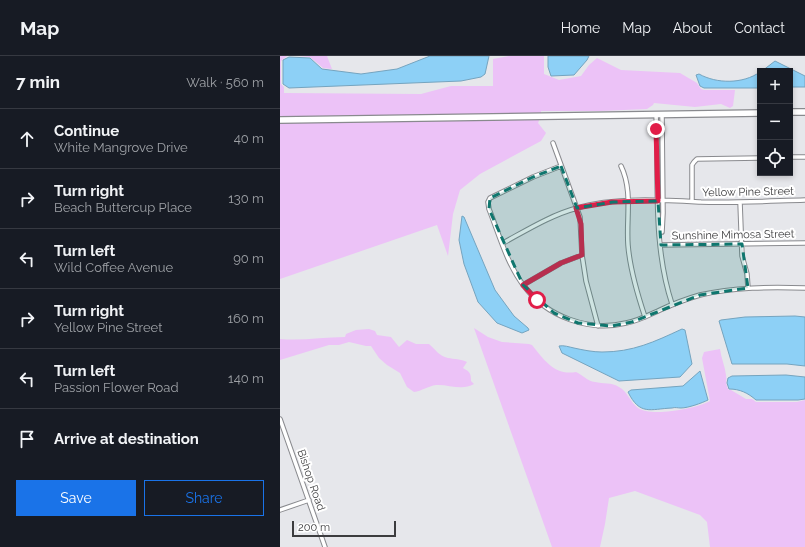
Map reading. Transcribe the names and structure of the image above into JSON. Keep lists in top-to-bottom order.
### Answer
{
  "streets": {
    "street": ["Yellow Pine Street", "Sunshine Mimosa Street", "Bishop Road"]
  },
  "scale_bar": "200 m",
  "page": {
    "header": "Map",
    "nav": [
      "Home",
      "Map",
      "About",
      "Contact"
    ],
    "heading": ["7 min", "Walk · 560 m"],
    "map_buttons": ["+", "−"],
    "list": [
      ["Continue", "White Mangrove Drive", "40 m"],
      ["Turn right", "Beach Buttercup Place", "130 m"],
      ["Turn left", "Wild Coffee Avenue", "90 m"],
      ["Turn right", "Yellow Pine Street", "160 m"],
      ["Turn left", "Passion Flower Road", "140 m"],
      "Arrive at destination"
    ],
    "buttons": ["Save", "Share"],
    "scale": "200 m"
  }
}
